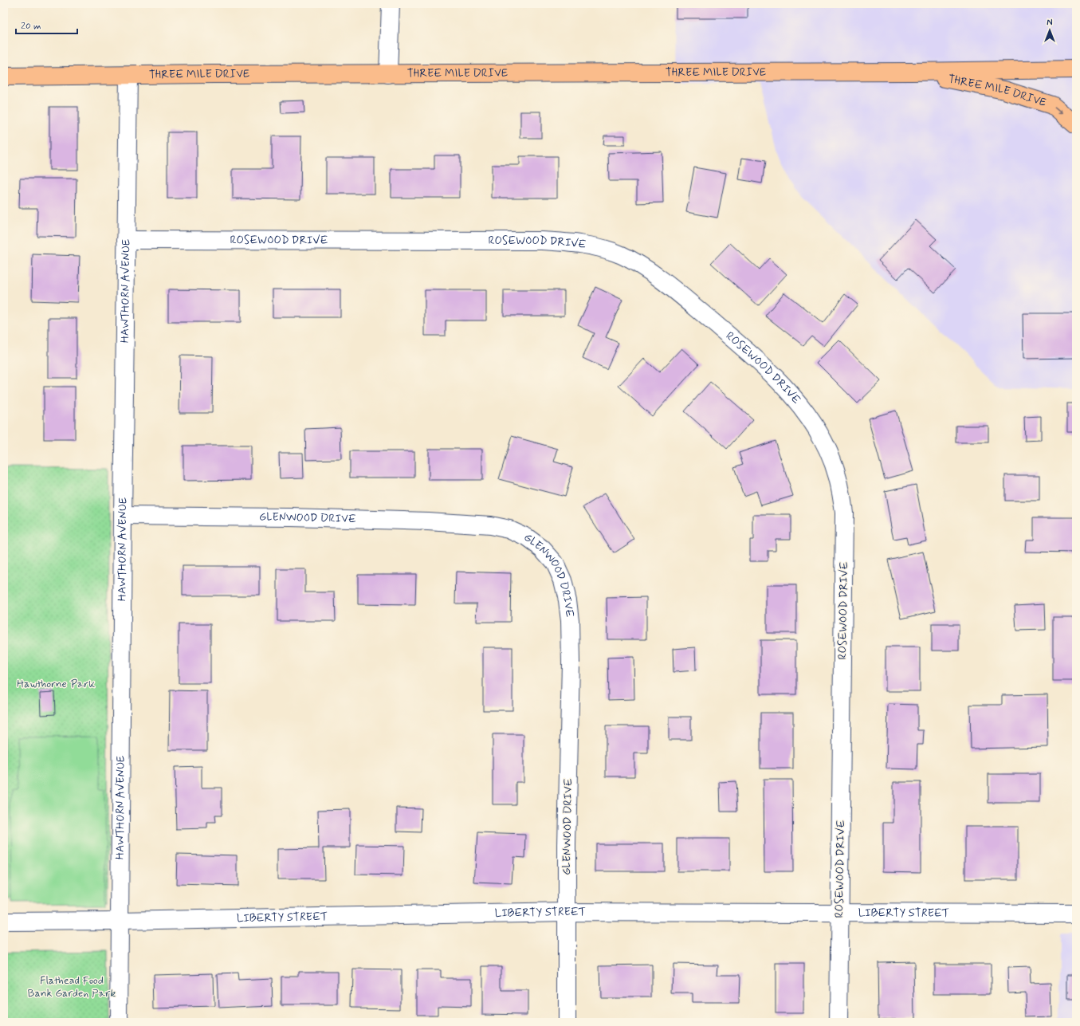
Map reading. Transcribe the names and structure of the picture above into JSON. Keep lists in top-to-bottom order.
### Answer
{
  "streets": {
    "main road": ["THREE MILE DRIVE"],
    "street": [
      "ROSEWOOD DRIVE",
      "HAWTHORN AVENUE",
      "GLENWOOD DRIVE",
      "LIBERTY STREET"
    ]
  },
  "crossings": [
    ["THREE MILE DRIVE", "HAWTHORN AVENUE"],
    ["ROSEWOOD DRIVE", "HAWTHORN AVENUE"],
    ["ROSEWOOD DRIVE", "LIBERTY STREET"],
    ["HAWTHORN AVENUE", "GLENWOOD DRIVE"],
    ["HAWTHORN AVENUE", "LIBERTY STREET"],
    ["GLENWOOD DRIVE", "LIBERTY STREET"]
  ],
  "parks": ["Hawthorne Park", "Flathead Food Bank Garden Park"],
  "scale_bar": "20 m",
  "north": "top"
}
